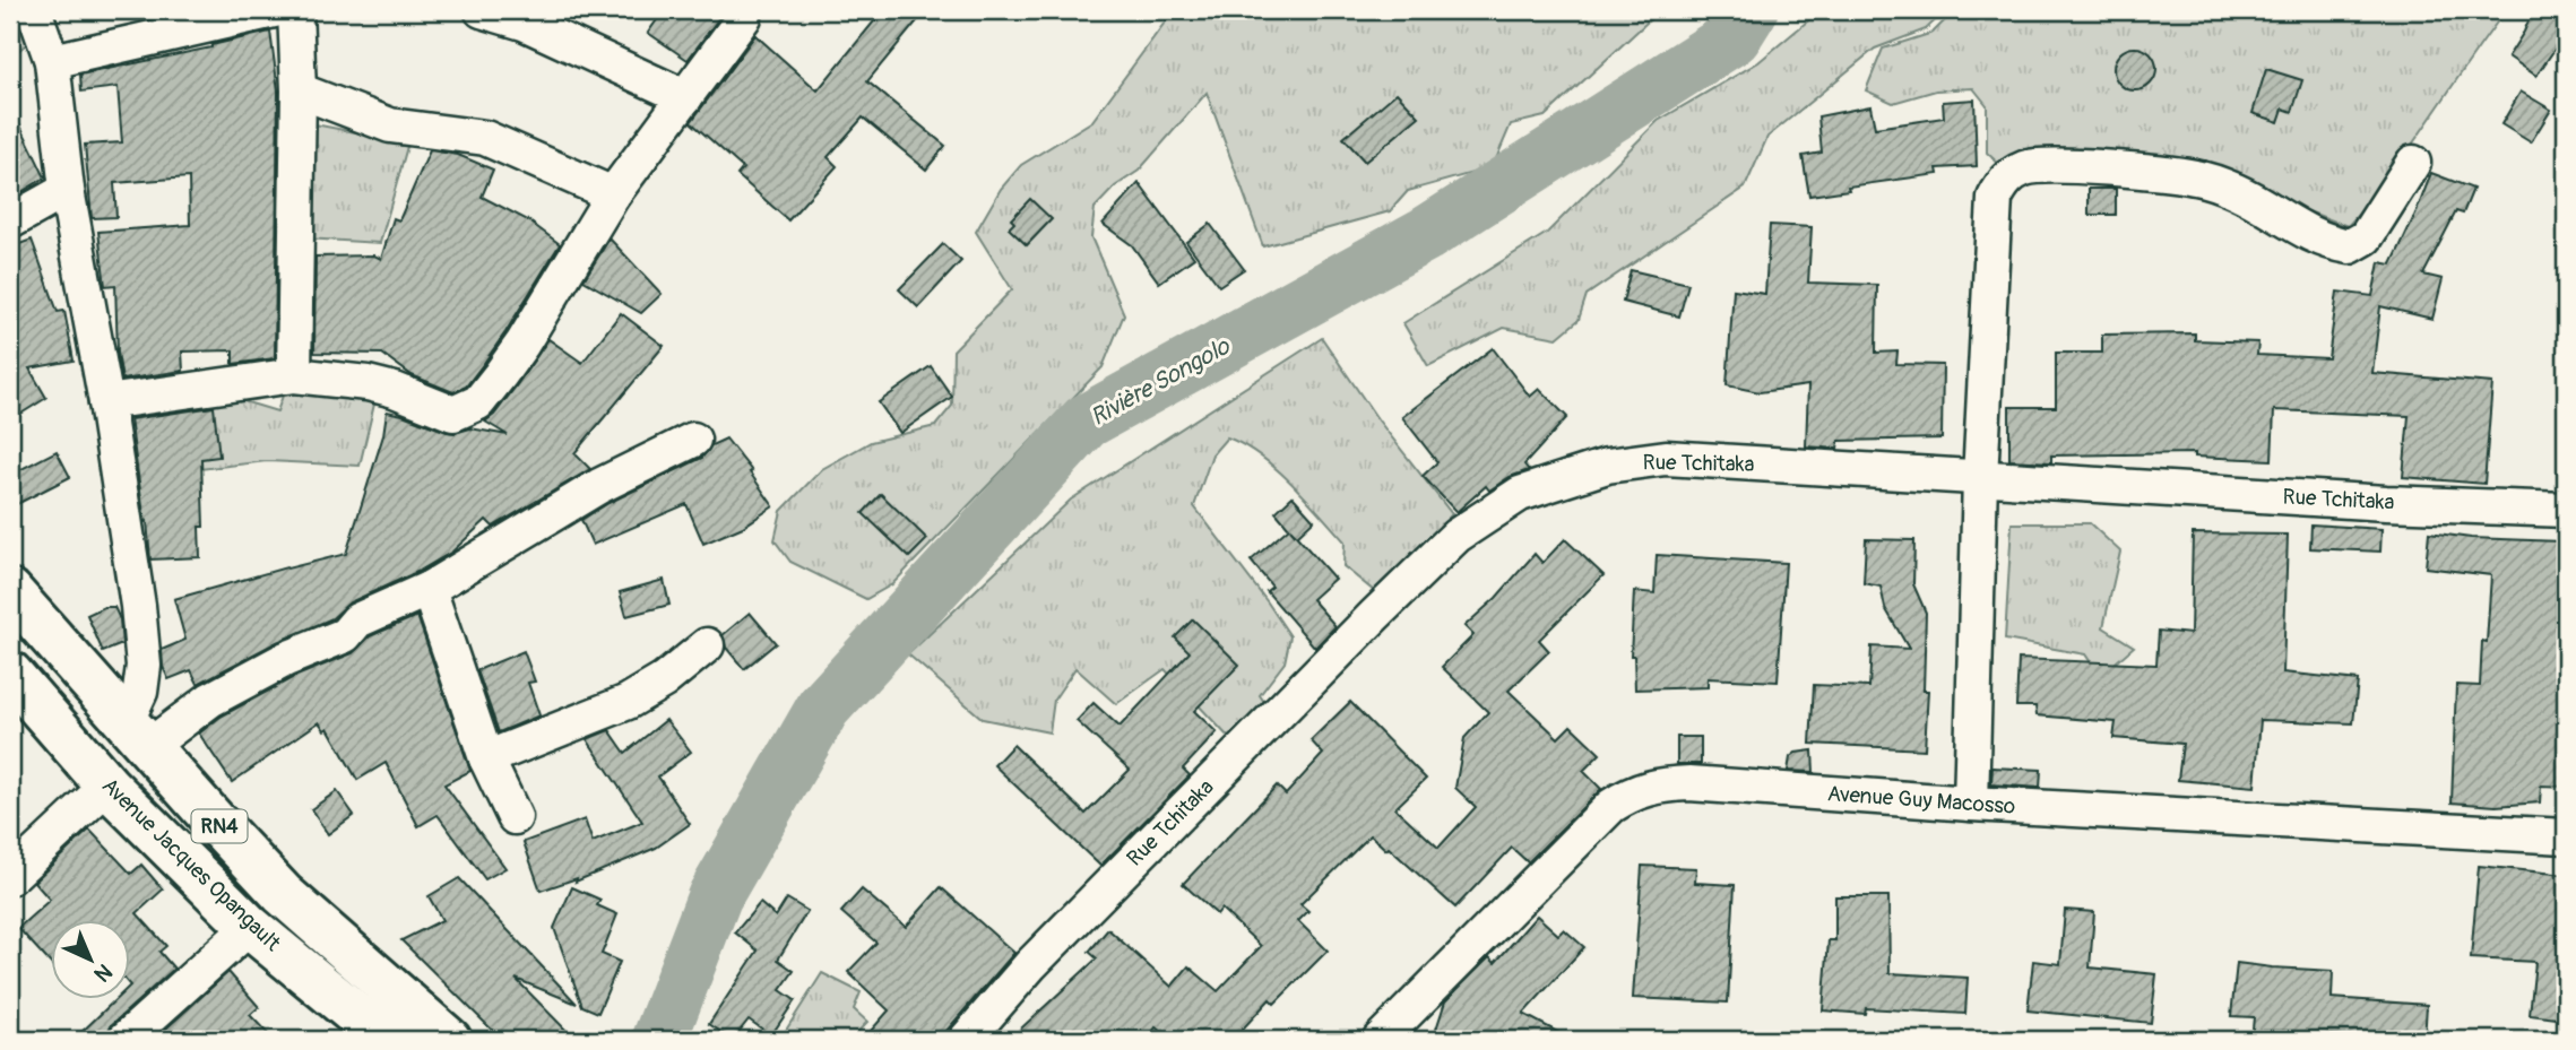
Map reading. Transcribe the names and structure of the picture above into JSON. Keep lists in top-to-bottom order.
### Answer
{
  "streets": {
    "highway": ["RN4", "Avenue Jacques Opangault"],
    "street": ["Rue Tchitaka", "Avenue Guy Macosso"]
  },
  "water": ["Rivière Songolo"],
  "north": "bottom right"
}
